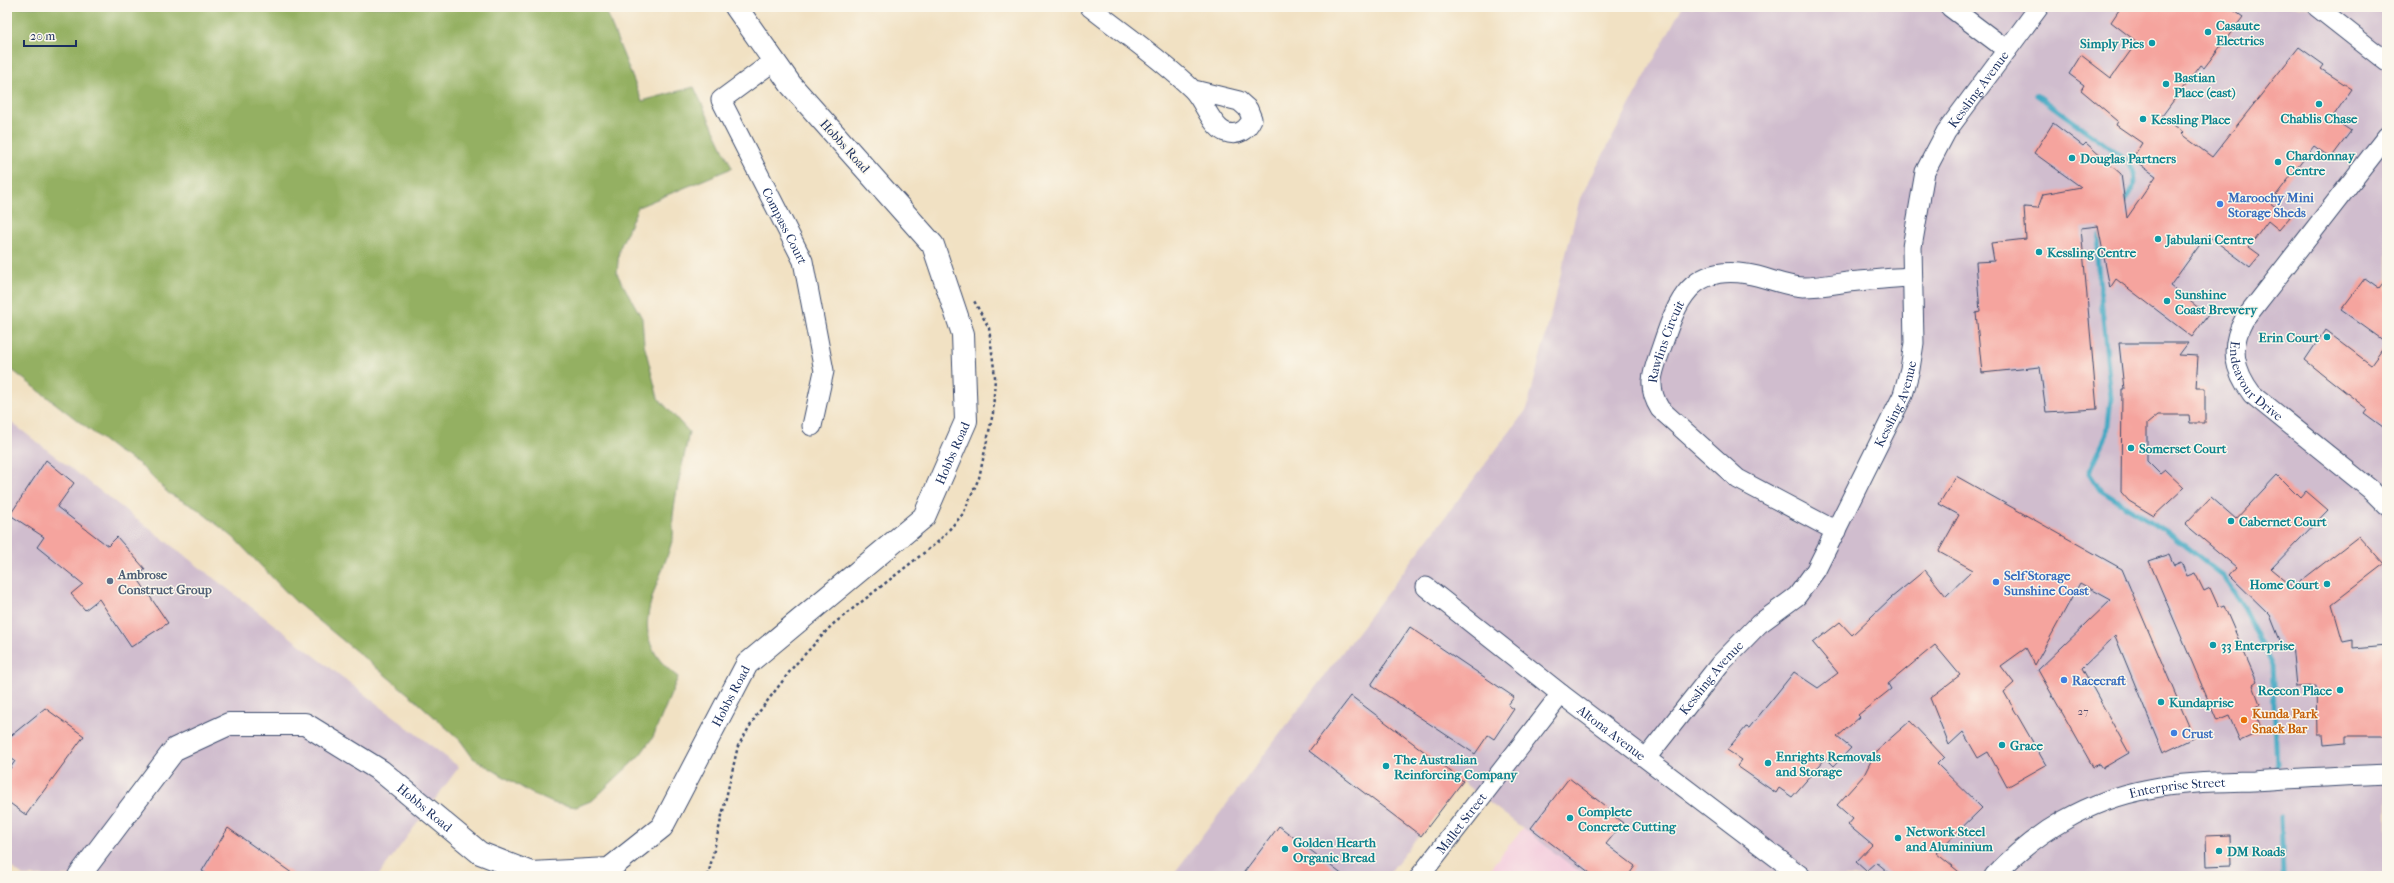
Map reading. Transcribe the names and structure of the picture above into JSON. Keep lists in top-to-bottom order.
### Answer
{
  "streets": {
    "street": [
      "Kessling Avenue",
      "Hobbs Road",
      "Compass Court",
      "Rawlins Circuit",
      "Endeavour Drive",
      "Altona Avenue",
      "Enterprise Street",
      "Mallet Street"
    ]
  },
  "crossings": [
    ["Kessling Avenue", "Rawlins Circuit"],
    ["Kessling Avenue", "Altona Avenue"],
    ["Hobbs Road", "Compass Court"],
    ["Altona Avenue", "Mallet Street"]
  ],
  "places": [
    "Casaute Electrics",
    "Simply Pies",
    "Bastian Place (east)",
    "Chablis Chase",
    "Kessling Place",
    "Douglas Partners",
    "Chardonnay Centre",
    "Maroochy Mini Storage Sheds",
    "Jabulani Centre",
    "Kessling Centre",
    "Sunshine Coast Brewery",
    "Erin Court",
    "Somerset Court",
    "Cabernet Court",
    "Ambrose Construct Group",
    "Self Storage Sunshine Coast",
    "Home Court",
    "33 Enterprise",
    "Racecraft",
    "Reecon Place",
    "Kundaprise",
    "Kunda Park Snack Bar",
    "Crust",
    "Grace",
    "Enrights Removals and Storage",
    "The Australian Reinforcing Company",
    "Complete Concrete Cutting",
    "Network Steel and Aluminium",
    "Golden Hearth Organic Bread",
    "DM Roads"
  ],
  "house_numbers": ["27"],
  "scale_bar": "20 m"
}
